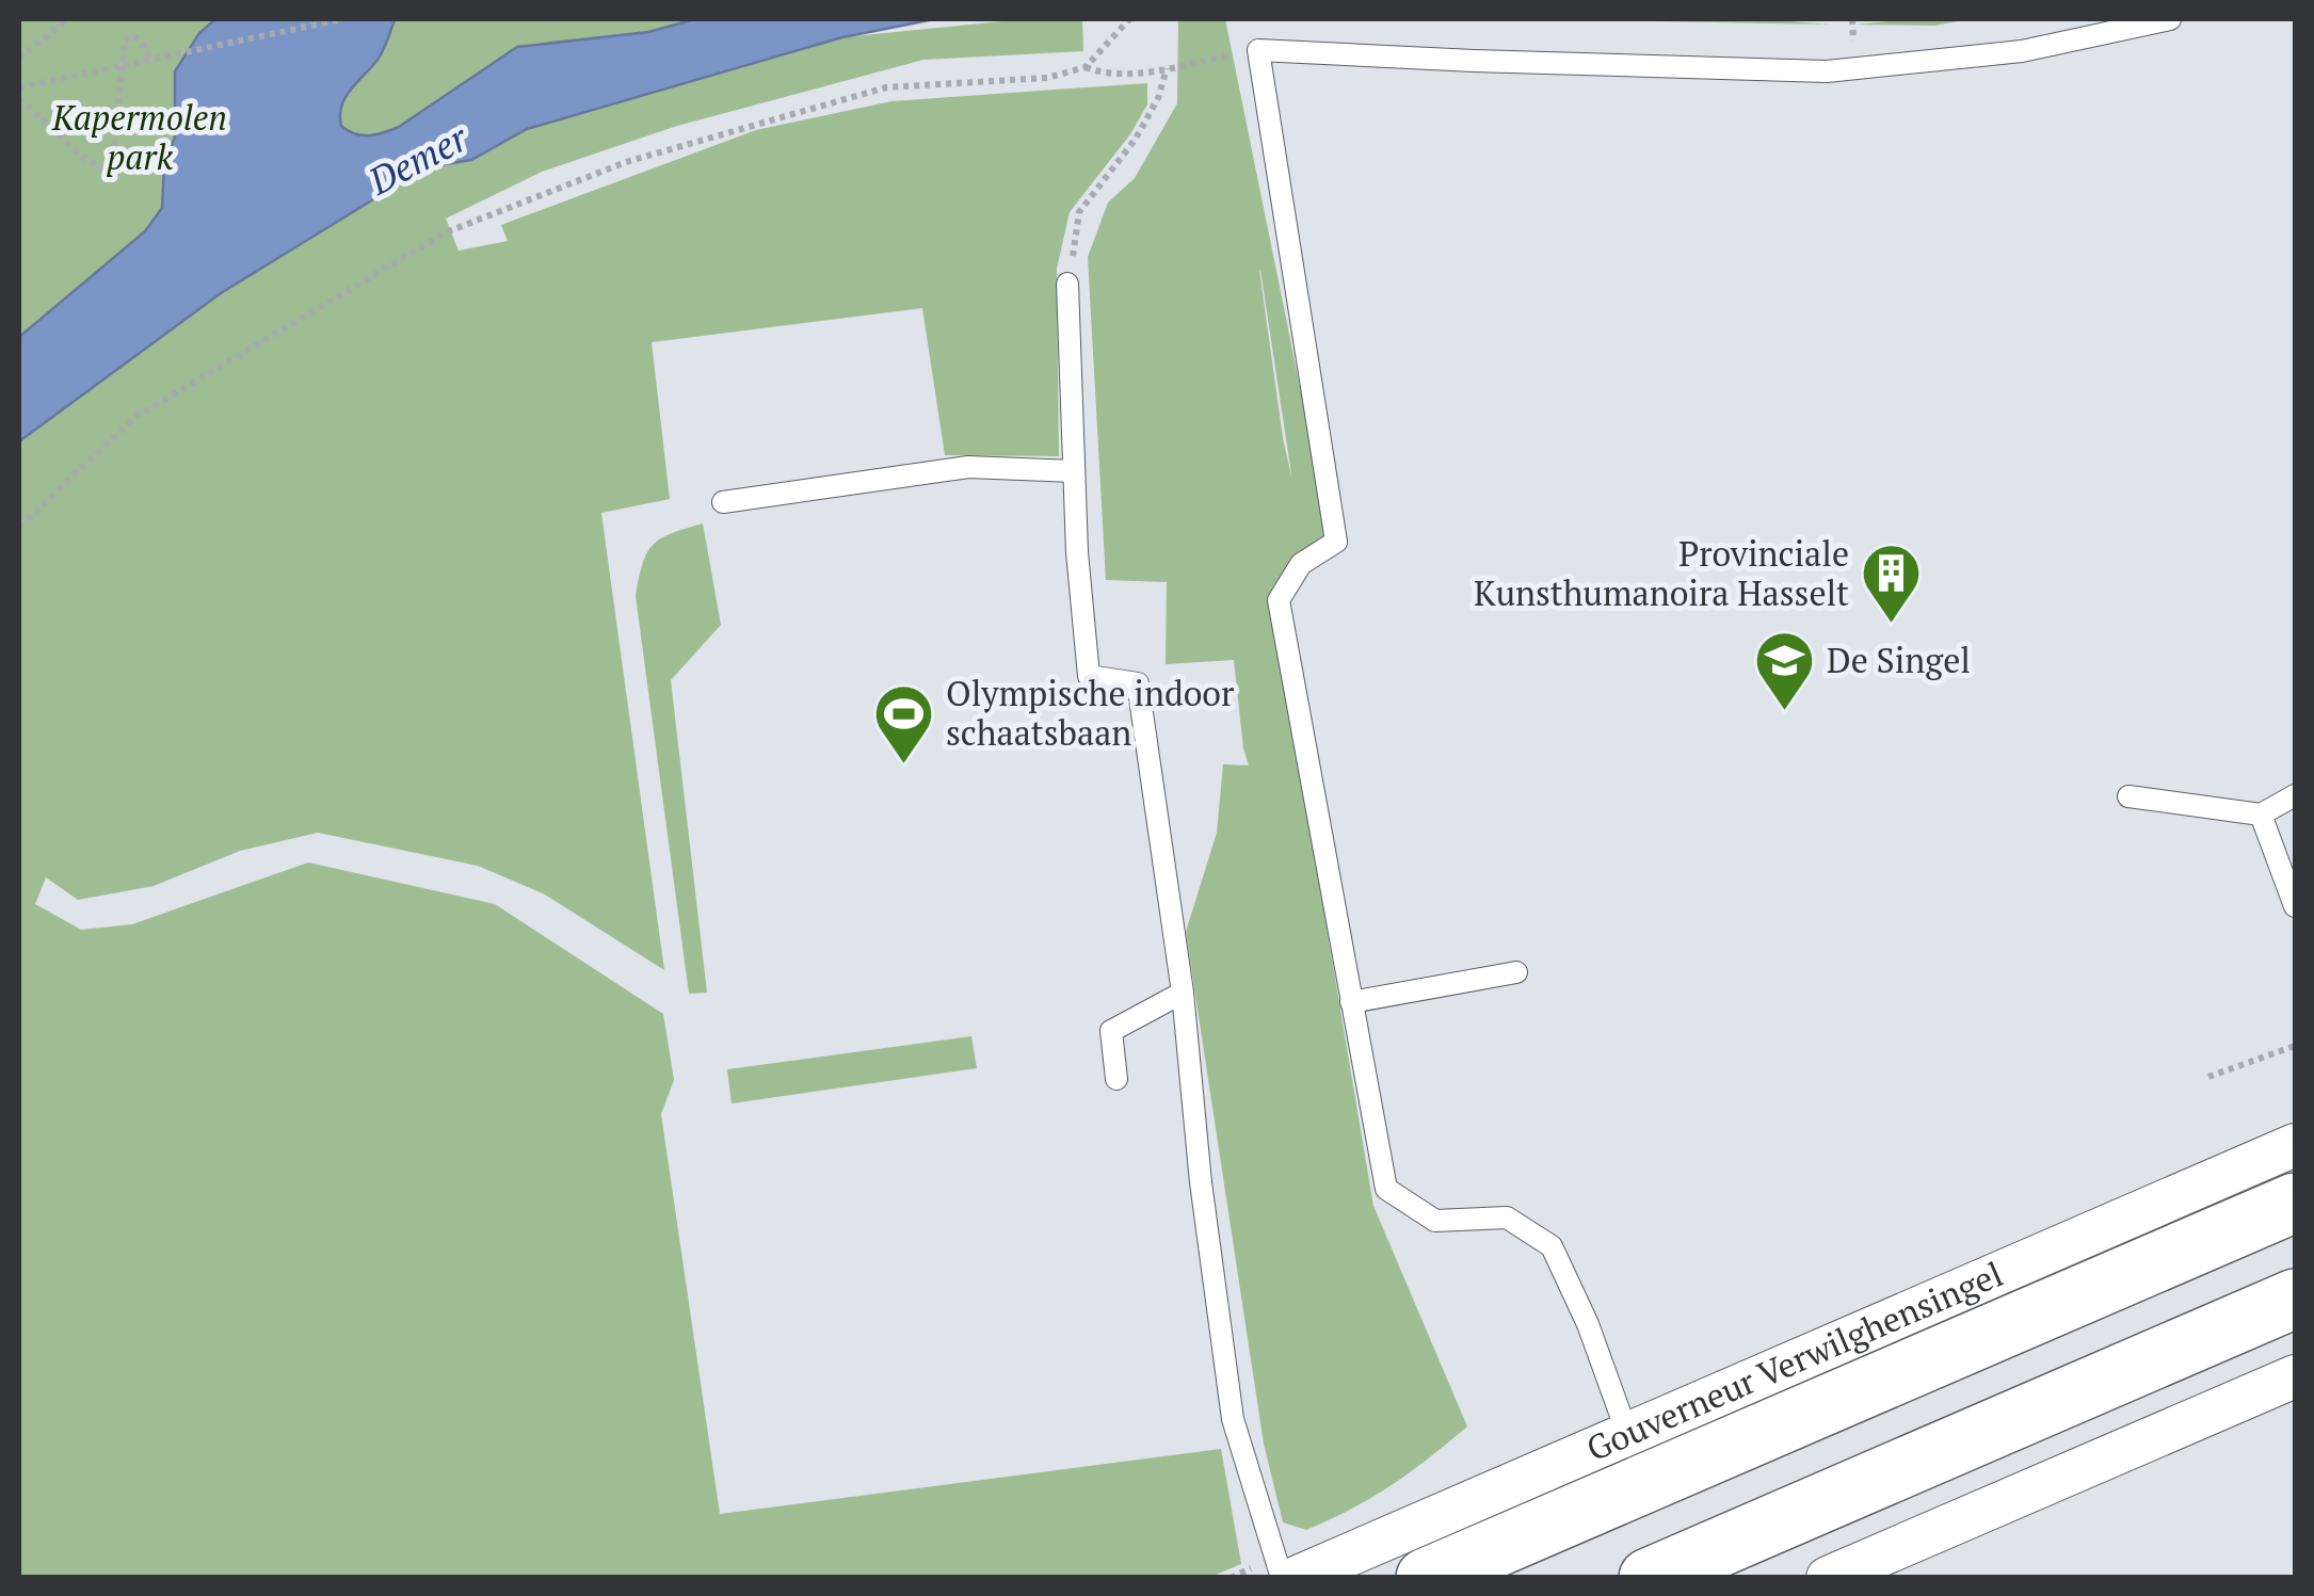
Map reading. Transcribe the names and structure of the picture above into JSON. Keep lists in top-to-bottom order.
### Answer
{
  "streets": {
    "highway": ["Gouverneur Verwilghensingel"]
  },
  "water": ["Demer"],
  "parks": ["Kapermolen park"],
  "places": {
    "building": ["Provinciale Kunsthumanoira Hasselt"],
    "school or university": ["De Singel"],
    "sports": ["Olympische indoor schaatsbaan"]
  }
}
